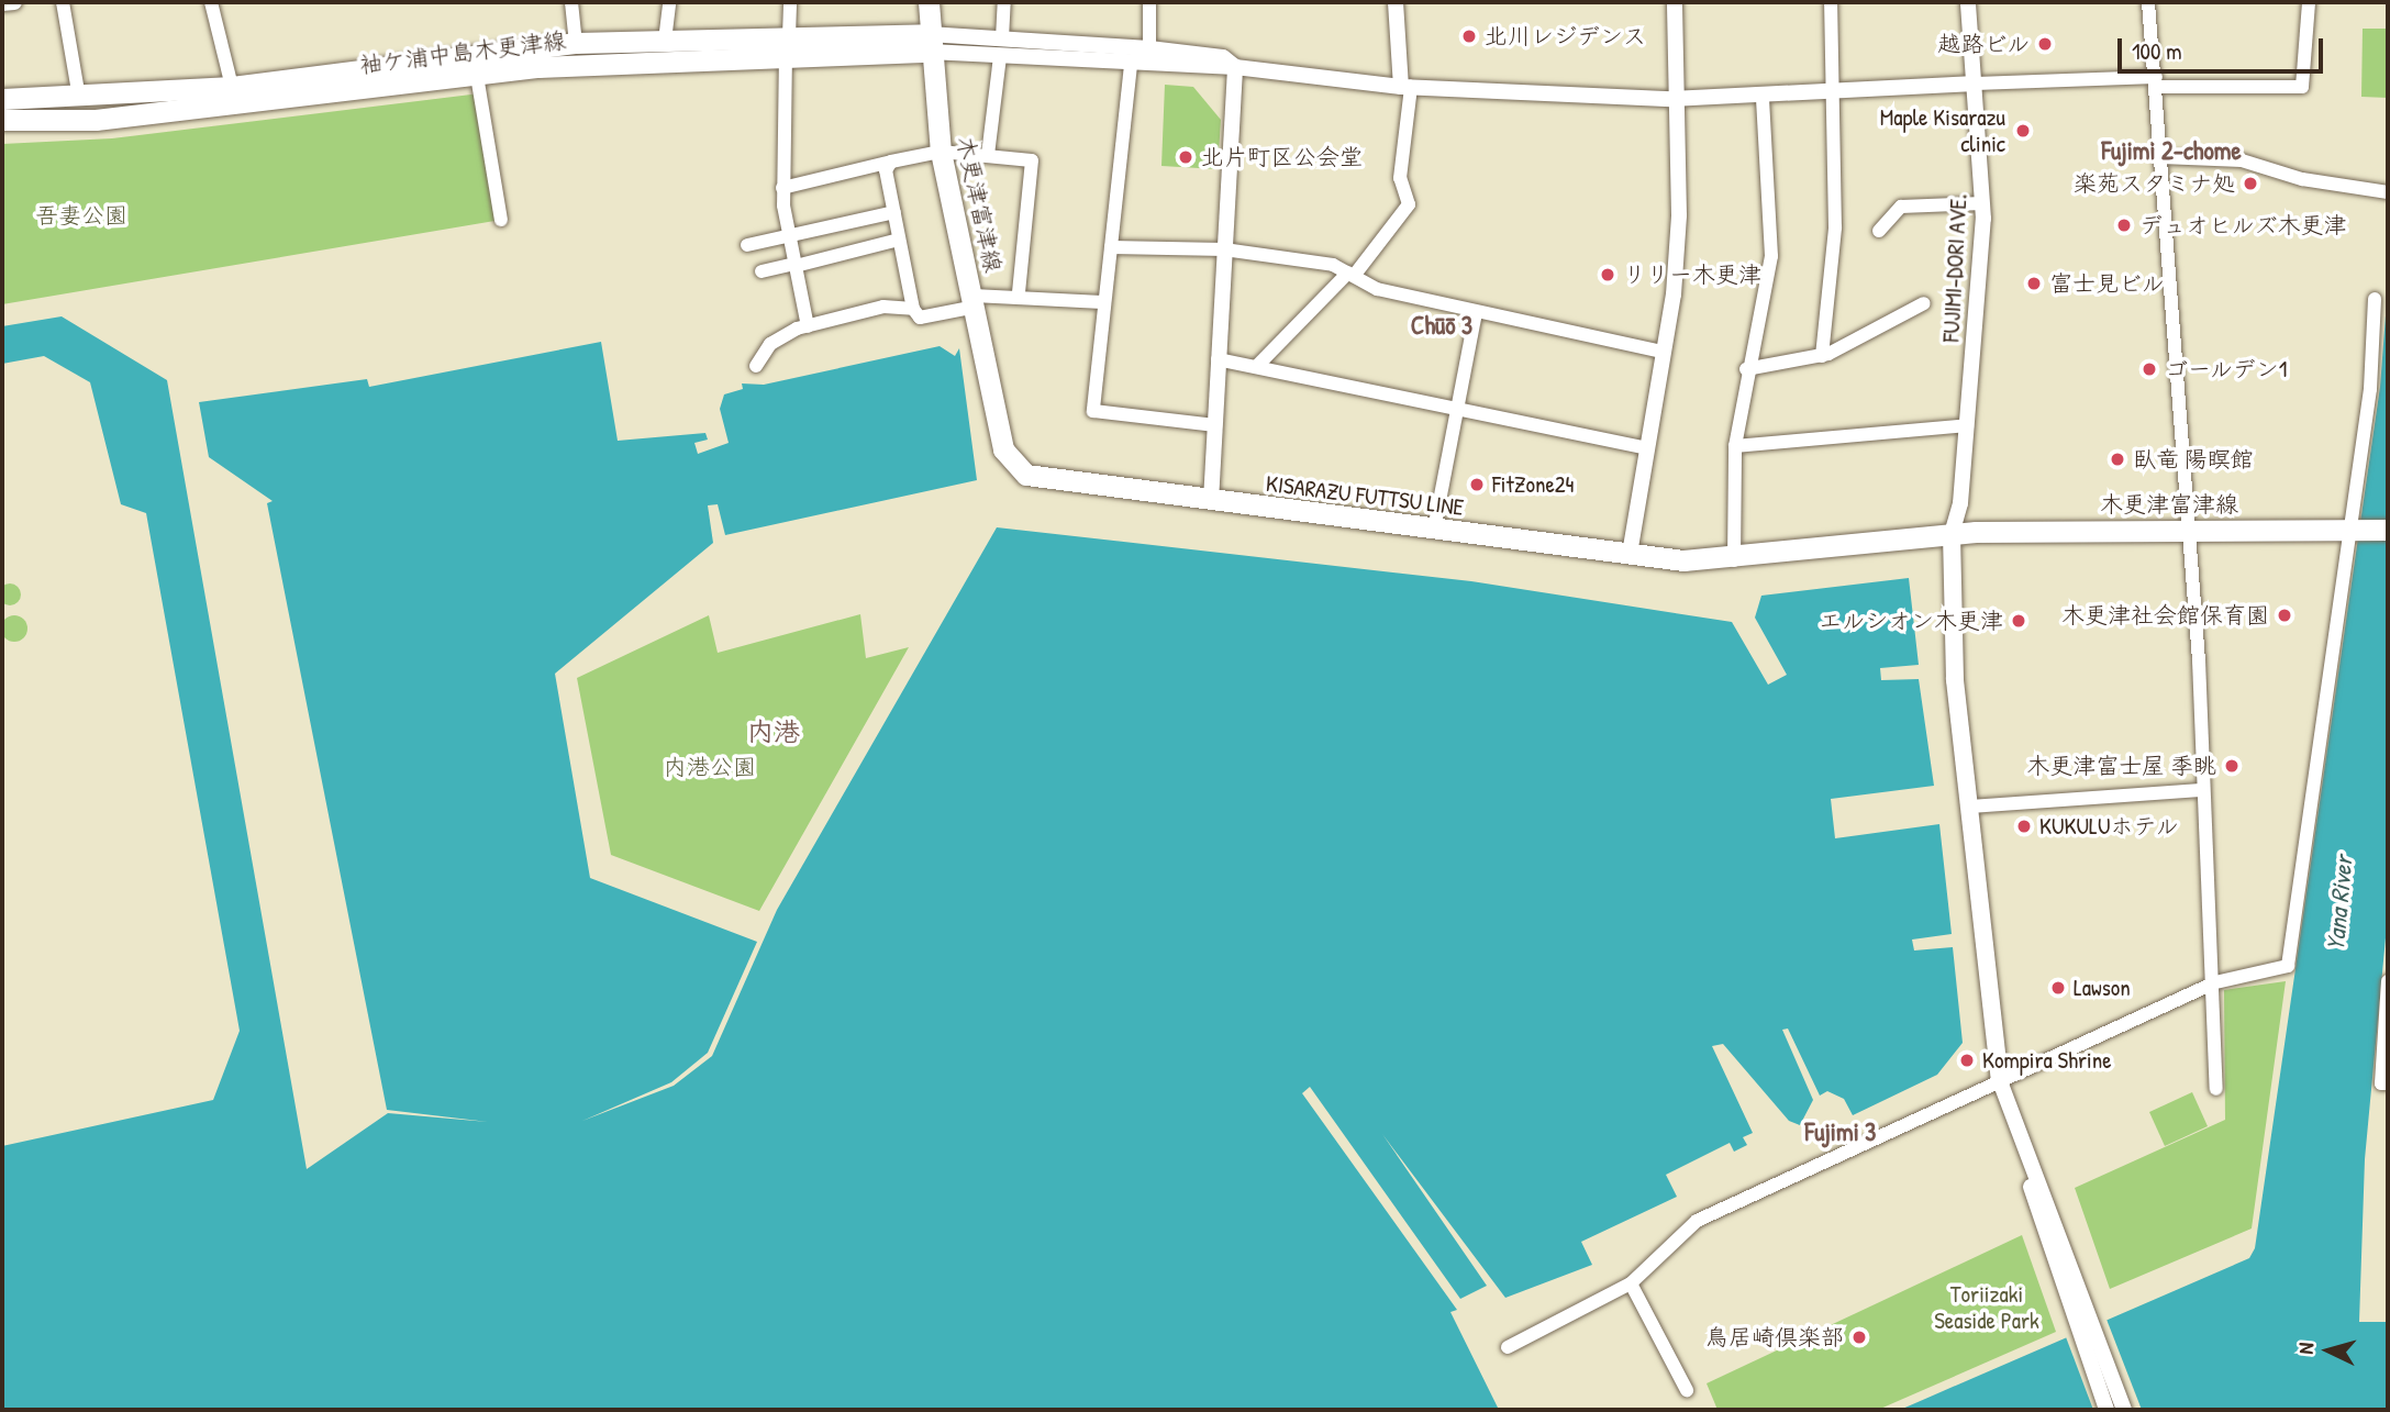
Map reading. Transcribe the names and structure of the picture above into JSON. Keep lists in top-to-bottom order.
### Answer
{
  "streets": {
    "main road": ["袖ケ浦中島木更津線", "木更津富津線", "KISARAZU FUTTSU LINE"],
    "street": ["FUJIMI-DORI AVE."]
  },
  "crossings": [
    ["袖ケ浦中島木更津線", "木更津富津線"],
    ["木更津富津線", "FUJIMI-DORI AVE."],
    ["木更津富津線", "KISARAZU FUTTSU LINE"],
    ["FUJIMI-DORI AVE.", "KISARAZU FUTTSU LINE"]
  ],
  "districts": [
    "Fujimi 2-chome",
    "Chūō 3",
    "内港",
    "Fujimi 3"
  ],
  "water": ["Yana River"],
  "parks": ["吾妻公園", "内港公園", "Toriizaki Seaside Park"],
  "places": [
    "北川レジデンス",
    "越路ビル",
    "Maple Kisarazu clinic",
    "北片町区公会堂",
    "楽苑スタミナ処",
    "デュオヒルズ木更津",
    "リリー木更津",
    "富士見ビル",
    "ゴールデン1",
    "臥竜 陽瞑館",
    "FitZone24",
    "木更津社会館保育園",
    "エルシオン木更津",
    "木更津富士屋 季眺",
    "KUKULUホテル",
    "Lawson",
    "Kompira Shrine",
    "鳥居崎倶楽部"
  ],
  "scale_bar": "100 m",
  "north": "left"
}
